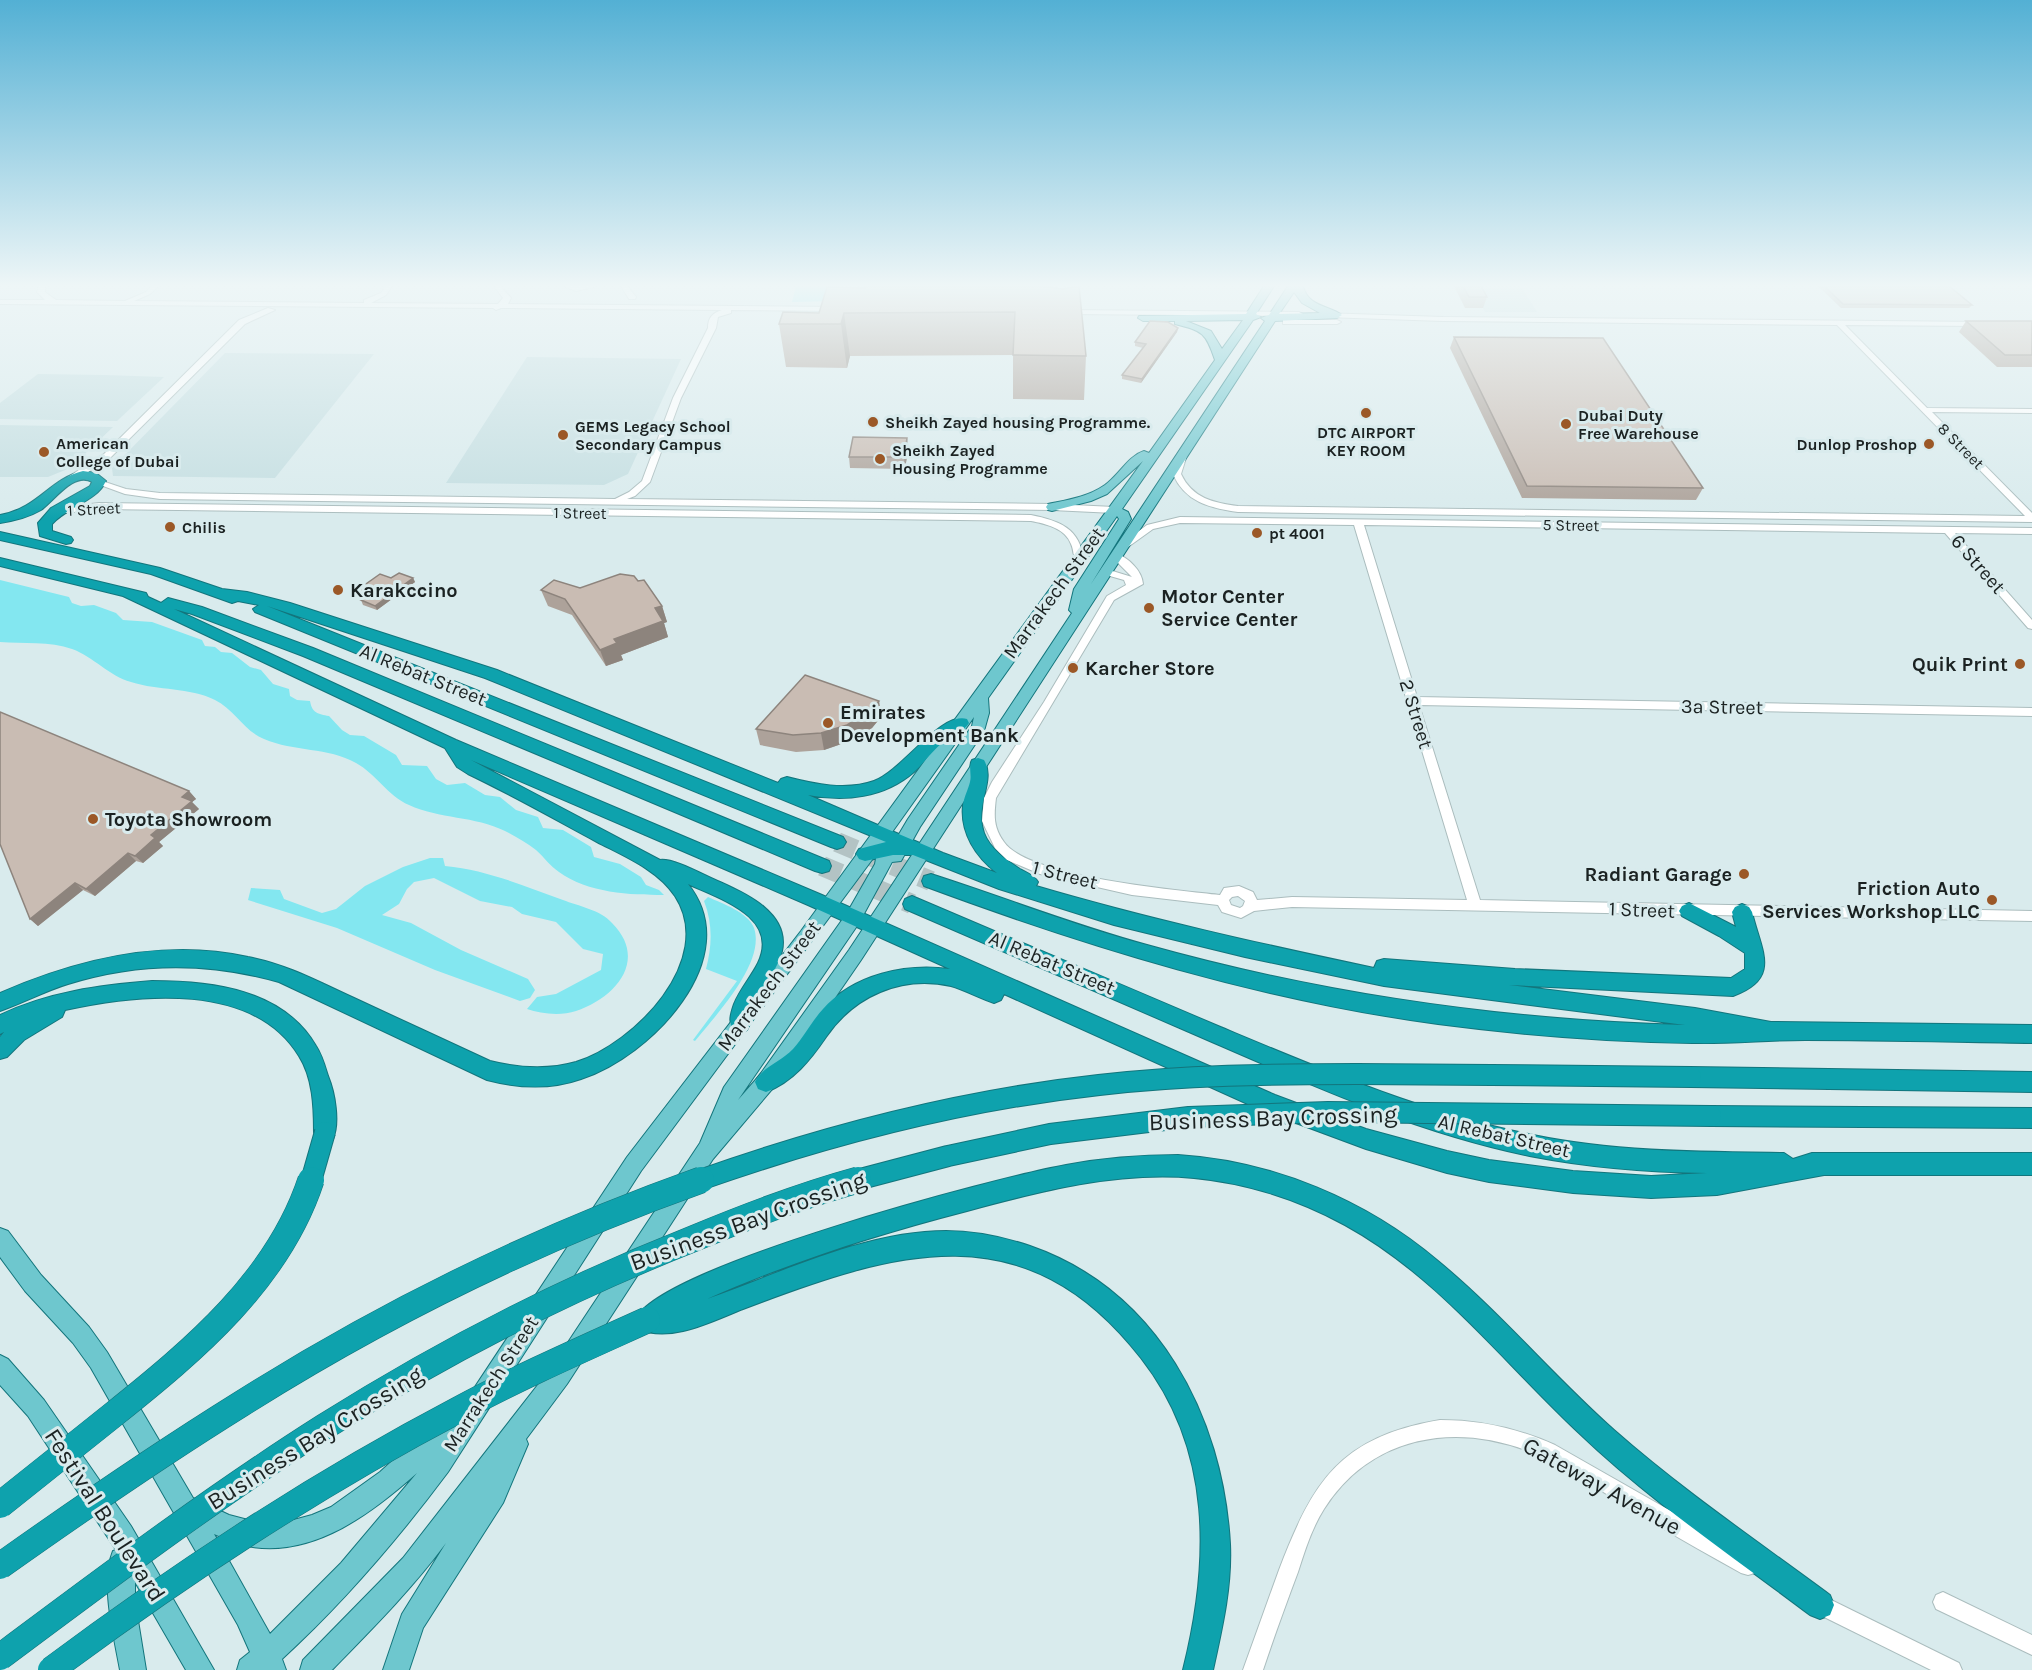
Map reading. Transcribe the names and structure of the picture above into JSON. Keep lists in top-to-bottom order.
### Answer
{
  "streets": {
    "highway": ["Al Rebat Street", "Business Bay Crossing"],
    "main road": ["Marrakech Street", "Festival Boulevard"],
    "street": [
      "8 Street",
      "1 Street",
      "5 Street",
      "6 Street",
      "3a Street",
      "2 Street",
      "Gateway Avenue"
    ]
  },
  "crossings": [
    ["8 Street", "5 Street"],
    ["1 Street", "Marrakech Street"],
    ["1 Street", "2 Street"],
    ["5 Street", "6 Street"],
    ["5 Street", "Marrakech Street"],
    ["5 Street", "2 Street"],
    ["3a Street", "2 Street"]
  ],
  "places": [
    "DTC AIRPORT KEY ROOM",
    "Sheikh Zayed housing Programme.",
    "Dubai Duty Free Warehouse",
    "GEMS Legacy School Secondary Campus",
    "Dunlop Proshop",
    "American College of Dubai",
    "Sheikh Zayed Housing Programme",
    "Chilis",
    "pt 4001",
    "Karakccino",
    "Motor Center Service Center",
    "Quik Print",
    "Karcher Store",
    "Emirates Development Bank",
    "Toyota Showroom",
    "Radiant Garage",
    "Friction Auto Services Workshop LLC"
  ]
}
